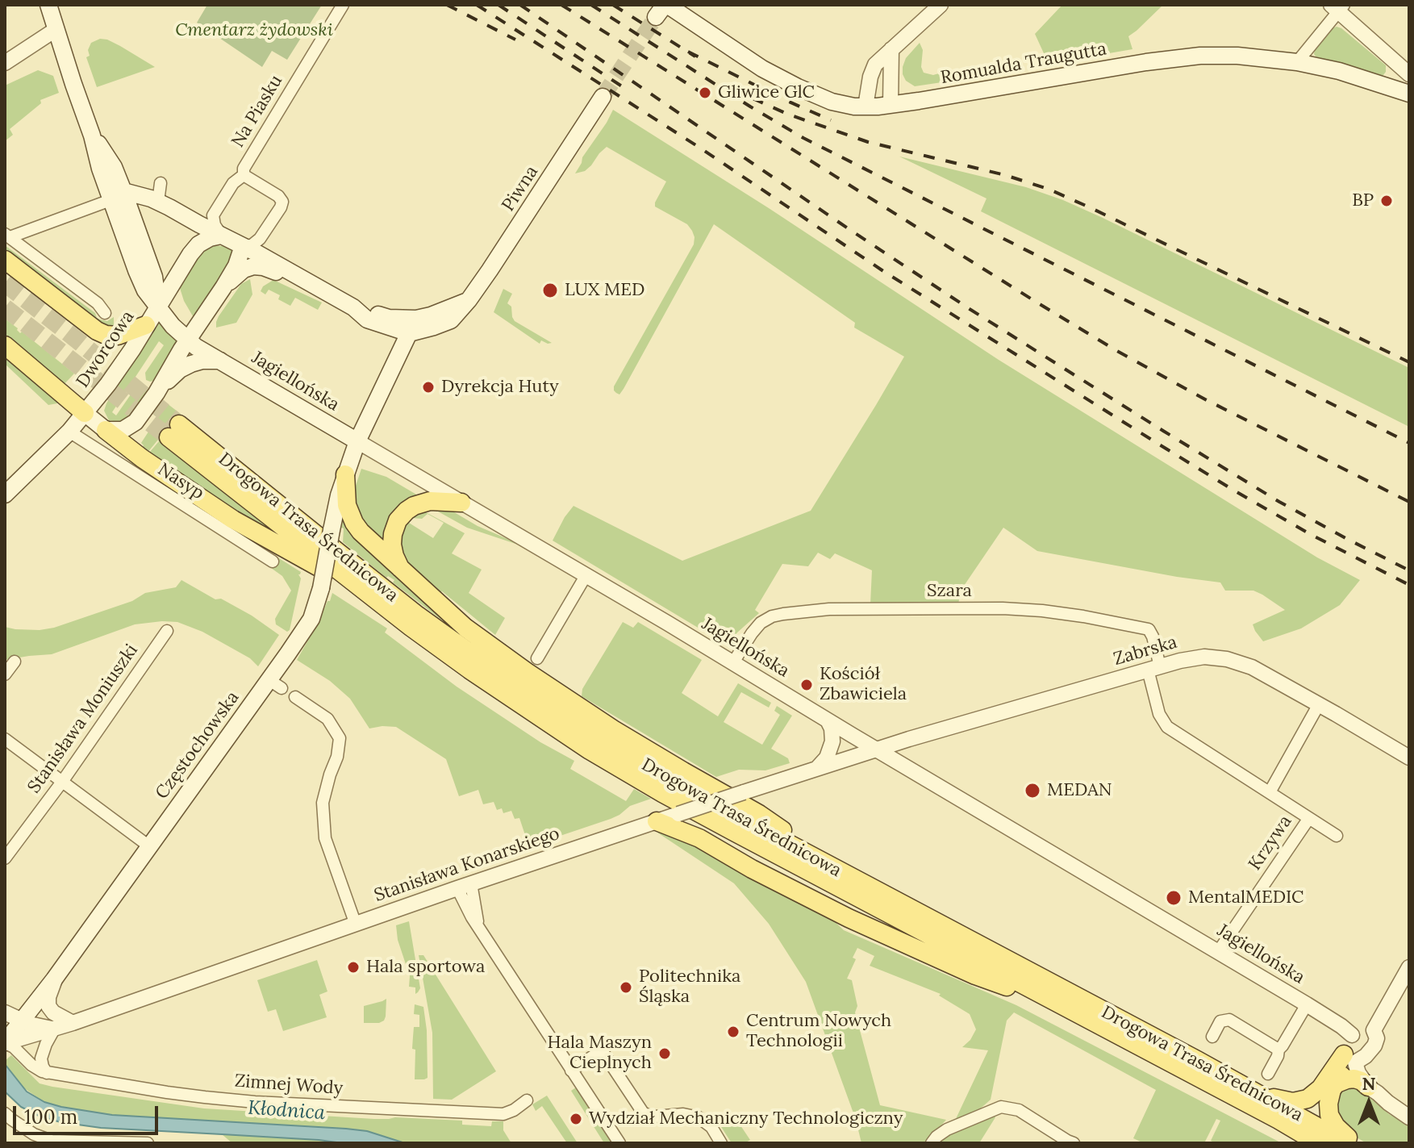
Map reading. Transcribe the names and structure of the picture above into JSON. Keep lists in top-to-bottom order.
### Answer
{
  "streets": {
    "main road": [
      "Romualda Traugutta",
      "Piwna",
      "Dworcowa",
      "Jagiellońska",
      "Drogowa Trasa Średnicowa",
      "Częstochowska"
    ],
    "street": [
      "Na Piasku",
      "Nasyp",
      "Szara",
      "Zabrska",
      "Stanisława Moniuszki",
      "Krzywa",
      "Stanisława Konarskiego",
      "Zimnej Wody"
    ]
  },
  "crossings": [
    ["Na Piasku", "Dworcowa"],
    ["Piwna", "Częstochowska"],
    ["Dworcowa", "Jagiellońska"],
    ["Dworcowa", "Nasyp"],
    ["Jagiellońska", "Szara"],
    ["Jagiellońska", "Zabrska"],
    ["Jagiellońska", "Częstochowska"],
    ["Jagiellońska", "Krzywa"],
    ["Jagiellońska", "Stanisława Konarskiego"],
    ["Szara", "Zabrska"],
    ["Zabrska", "Krzywa"],
    ["Zabrska", "Stanisława Konarskiego"],
    ["Częstochowska", "Stanisława Konarskiego"],
    ["Częstochowska", "Zimnej Wody"],
    ["Stanisława Konarskiego", "Zimnej Wody"]
  ],
  "water": ["Kłodnica"],
  "parks": ["Cmentarz żydowski"],
  "places": [
    "Gliwice GlC",
    "BP",
    "LUX MED",
    "Dyrekcja Huty",
    "Kościół Zbawiciela",
    "MEDAN",
    "MentalMEDIC",
    "Hala sportowa",
    "Politechnika Śląska",
    "Centrum Nowych Technologii",
    "Hala Maszyn Cieplnych",
    "Wydział Mechaniczny Technologiczny"
  ],
  "scale_bar": "100 m",
  "north": "top"
}
